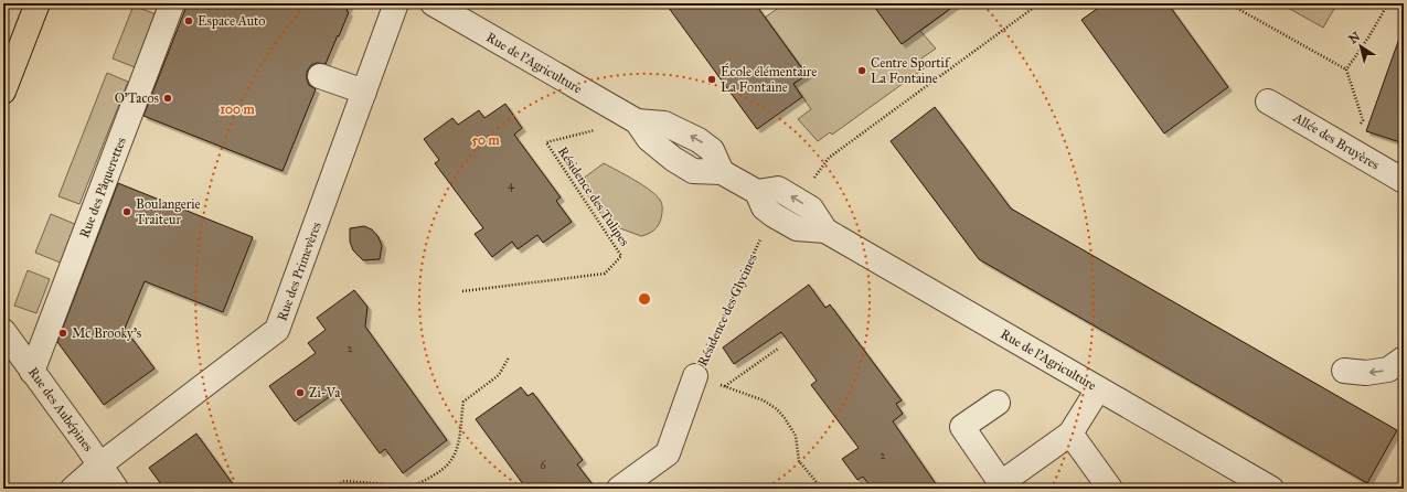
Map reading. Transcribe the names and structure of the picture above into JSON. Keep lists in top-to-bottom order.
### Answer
{
  "streets": {
    "street": [
      "Rue de l'Agriculture",
      "Allée des Bruyères",
      "Rue des Pâquerettes",
      "Rue des Primevères",
      "Rue des Aubépines"
    ],
    "path": ["Résidence des Tulipes", "Résidence des Glycines"]
  },
  "crossings": [
    ["Rue des Pâquerettes", "Rue des Aubépines"],
    ["Rue des Primevères", "Rue des Aubépines"]
  ],
  "places": [
    "Espace Auto",
    "Centre Sportif La Fontaine",
    "École élémentaire La Fontaine",
    "O'Tacos",
    "Boulangerie Traiteur",
    "Mc Brooky's",
    "Zi-Va"
  ],
  "house_numbers": [
    "4",
    "2",
    "2",
    "6"
  ],
  "north": "top left",
  "rings": ["100 m", "50 m"]
}
